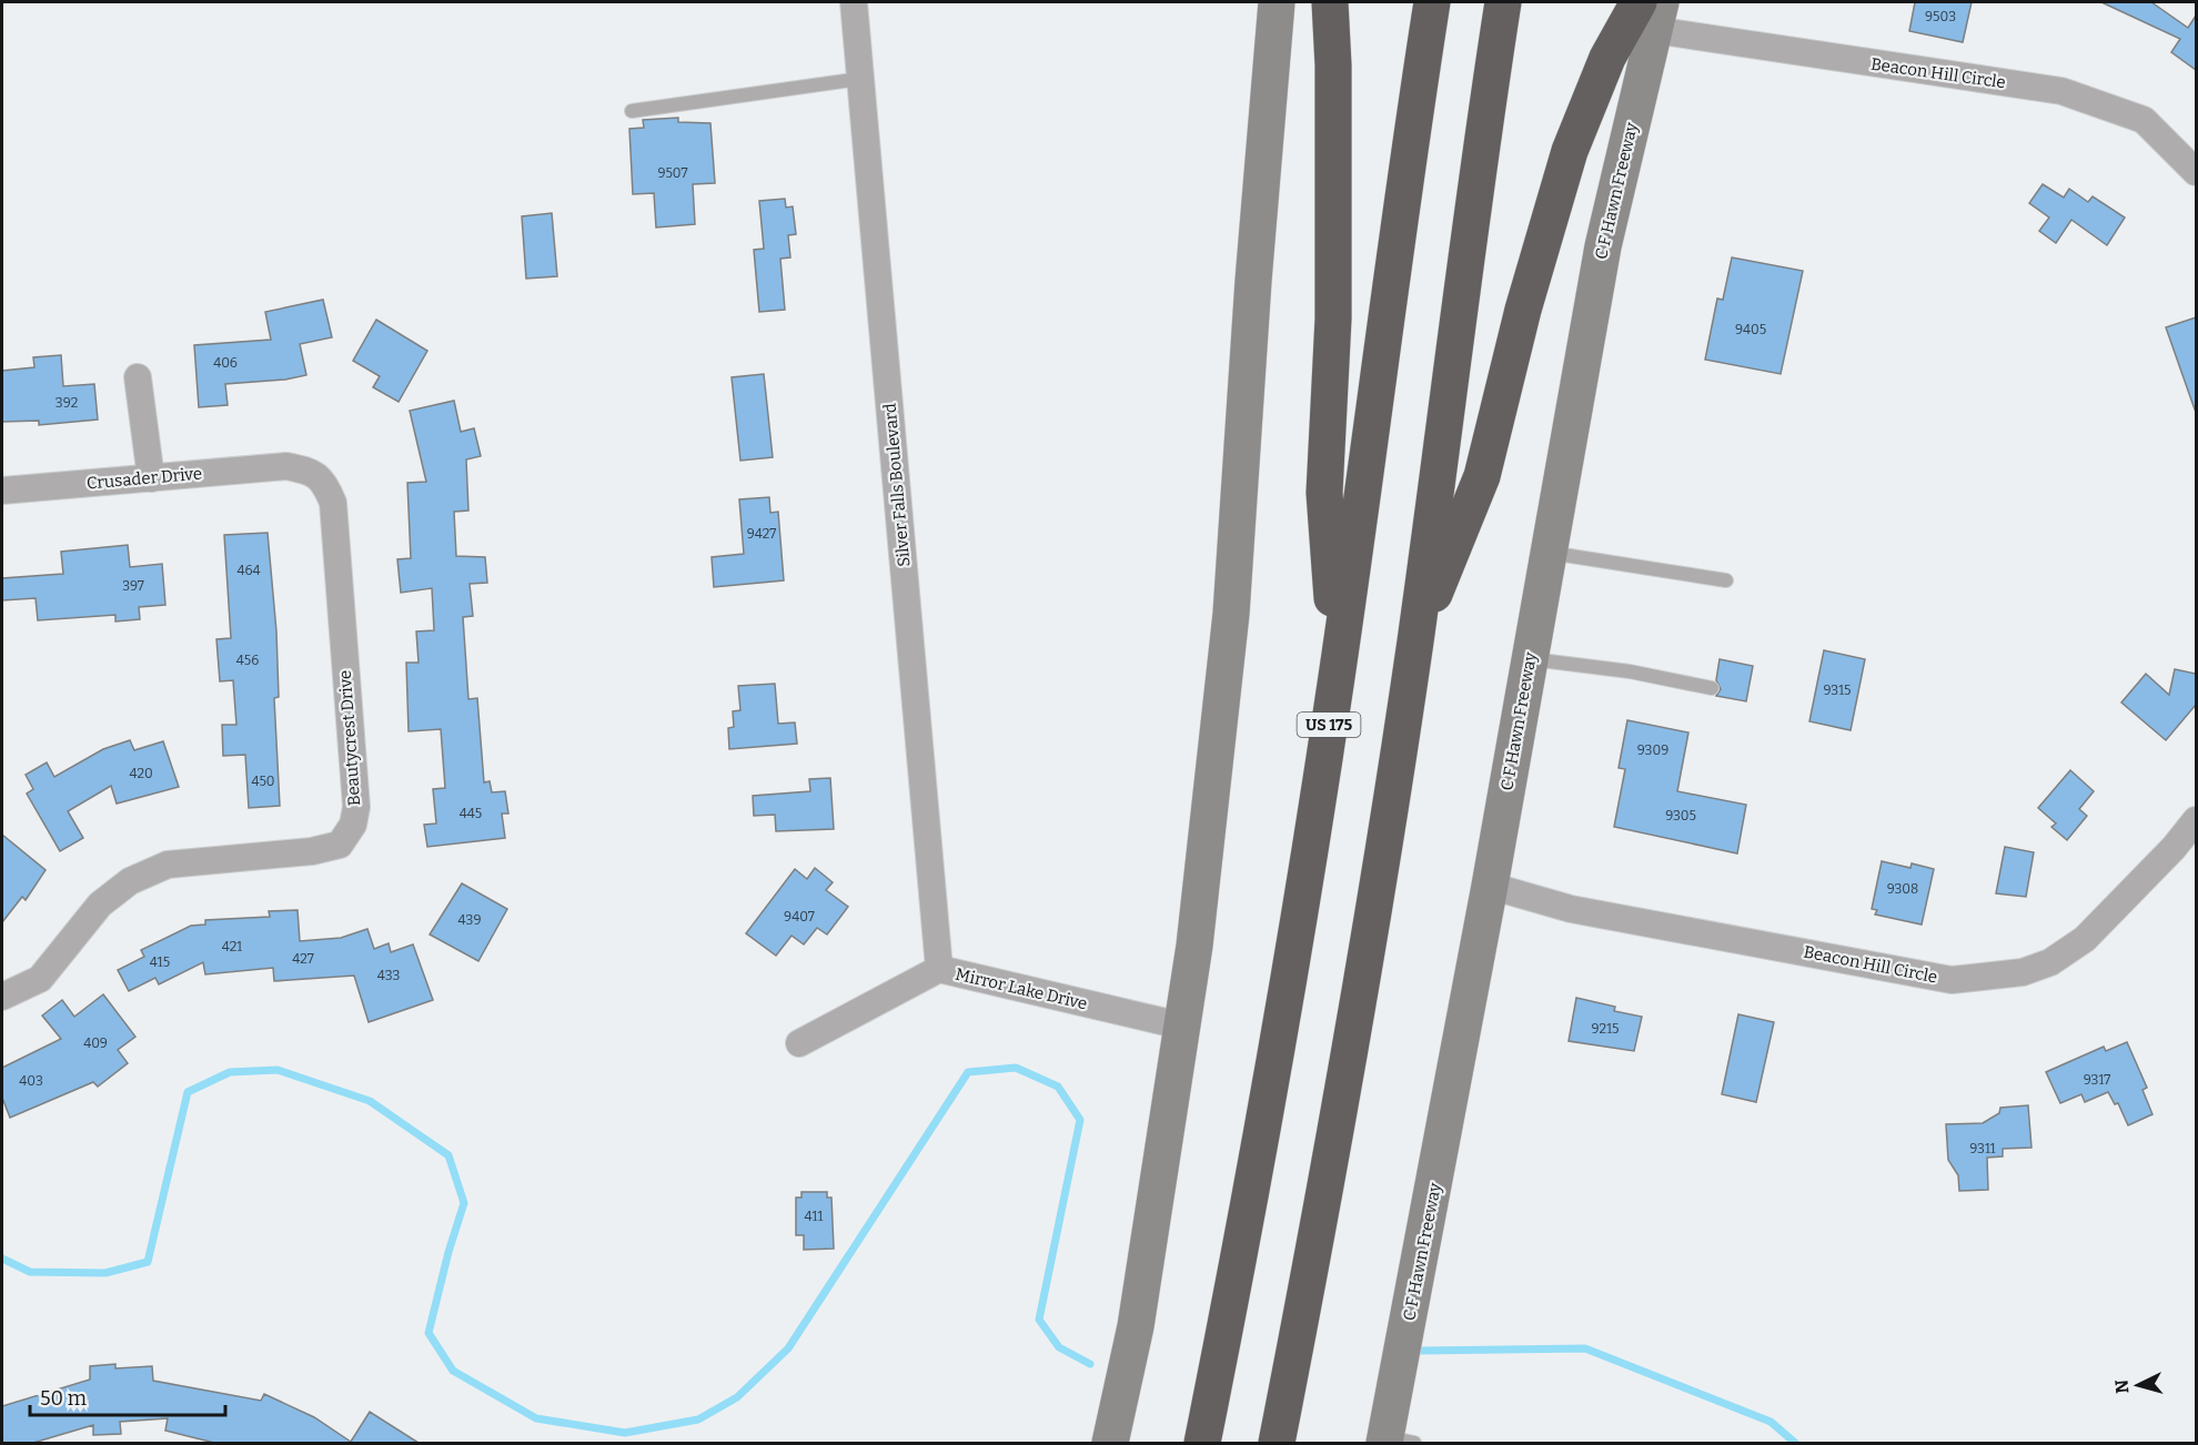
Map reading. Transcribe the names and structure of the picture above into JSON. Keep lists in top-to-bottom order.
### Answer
{
  "streets": {
    "highway": ["US 175"],
    "main road": ["C F Hawn Freeway"],
    "street": [
      "Beacon Hill Circle",
      "Crusader Drive",
      "Silver Falls Boulevard",
      "Beautycrest Drive",
      "Mirror Lake Drive"
    ]
  },
  "crossings": [
    ["Beacon Hill Circle", "C F Hawn Freeway"],
    ["Crusader Drive", "Beautycrest Drive"],
    ["Silver Falls Boulevard", "Mirror Lake Drive"]
  ],
  "house_numbers": [
    "9503",
    "9507",
    "9405",
    "406",
    "392",
    "9427",
    "464",
    "397",
    "456",
    "9315",
    "9309",
    "420",
    "450",
    "445",
    "9305",
    "9308",
    "9407",
    "439",
    "421",
    "427",
    "415",
    "433",
    "9215",
    "409",
    "9317",
    "403",
    "9311",
    "411"
  ],
  "scale_bar": "50 m",
  "north": "left"
}
